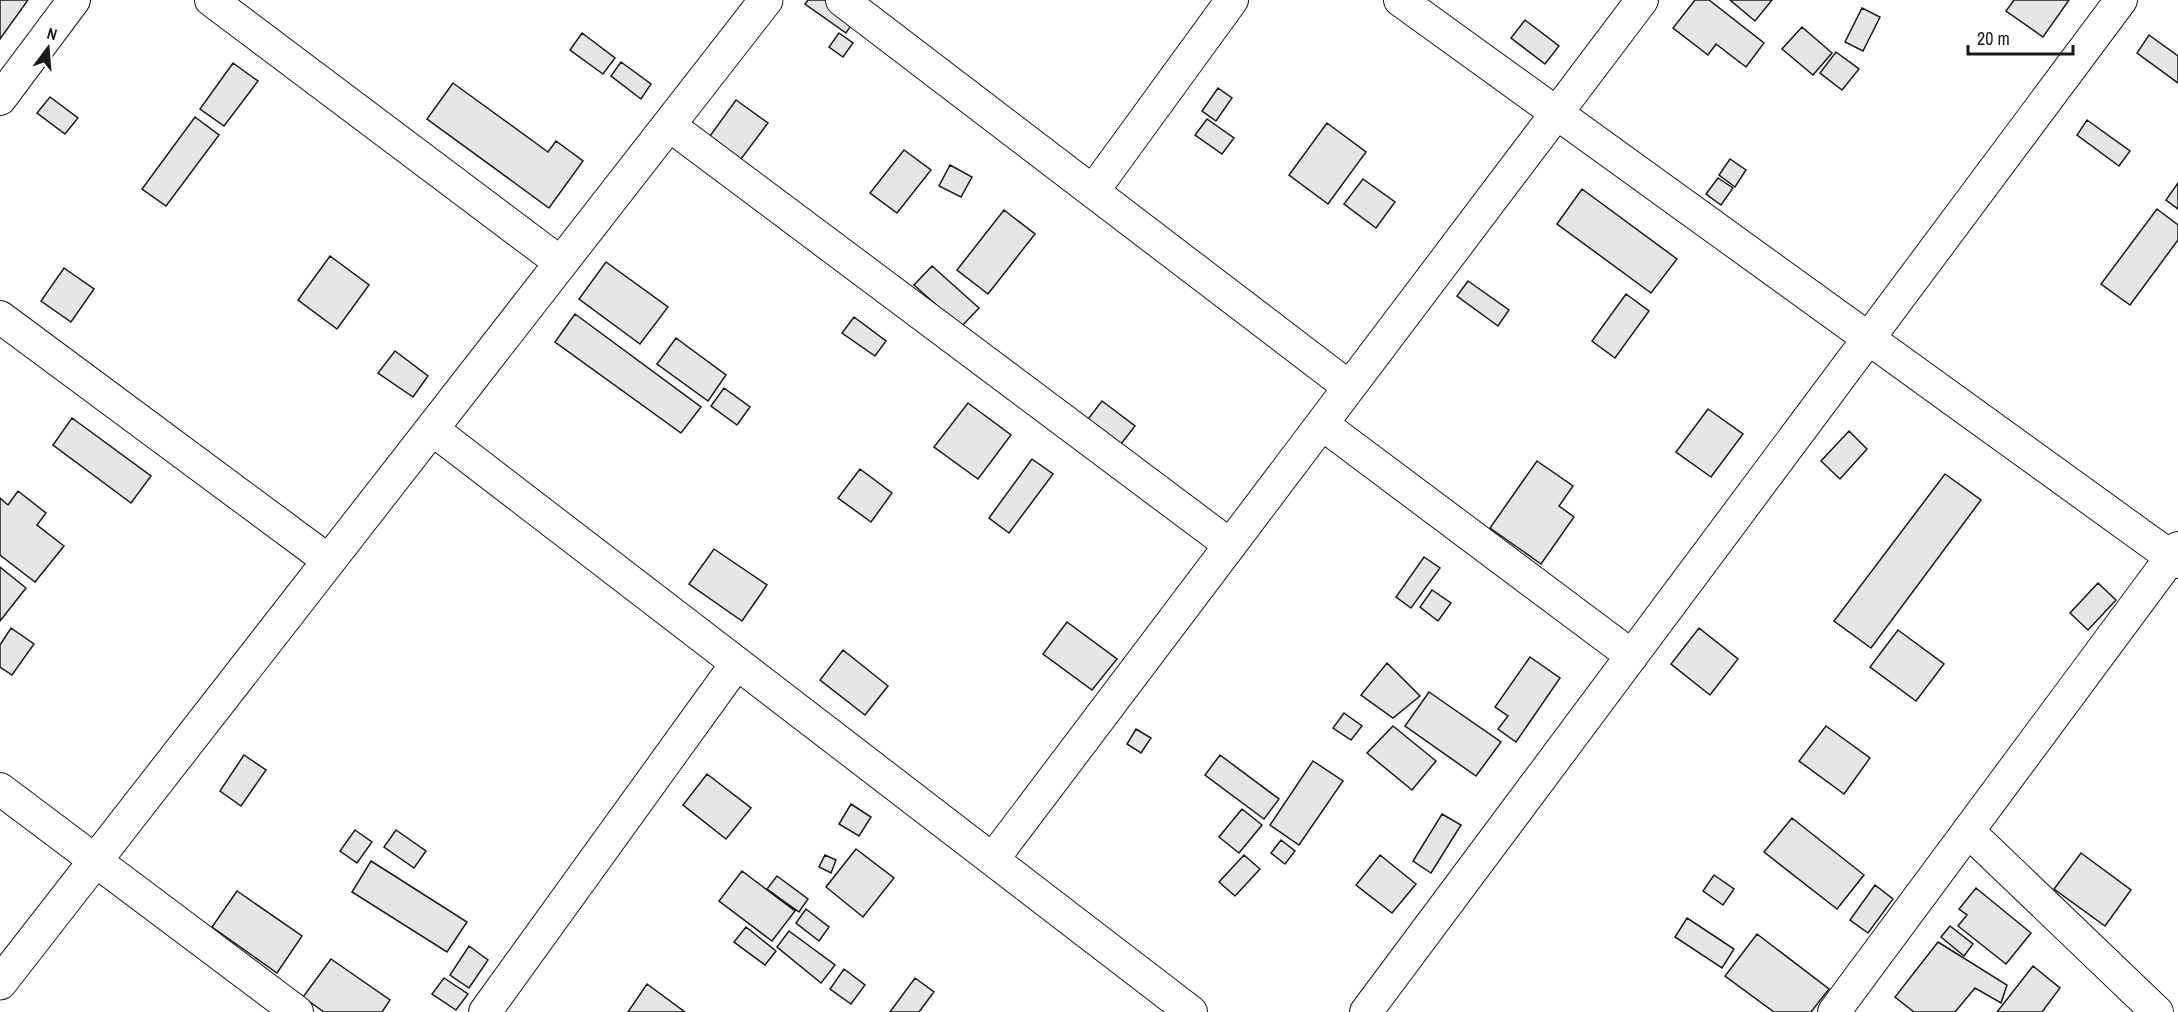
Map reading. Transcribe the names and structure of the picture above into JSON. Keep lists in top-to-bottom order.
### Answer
{
  "scale_bar": "20 m",
  "north": "top"
}
